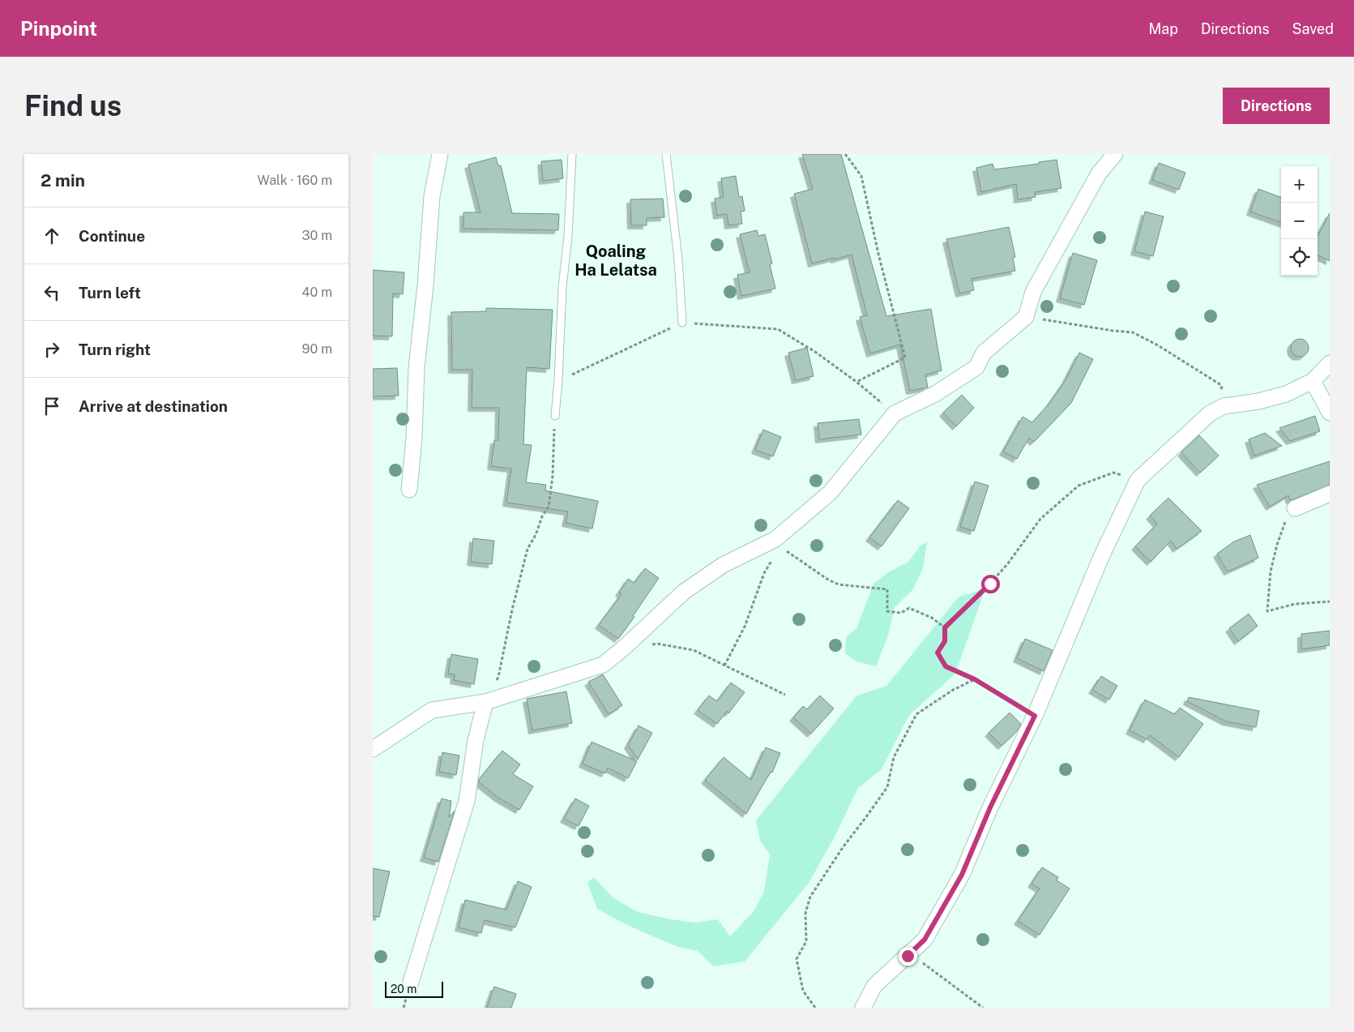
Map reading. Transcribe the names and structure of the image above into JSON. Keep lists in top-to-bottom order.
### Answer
{
  "districts": ["Qoaling Ha Lelatsa"],
  "scale_bar": "20 m",
  "page": {
    "header": "Pinpoint",
    "nav": ["Map", "Directions", "Saved"],
    "buttons": "Directions",
    "title": "Find us",
    "heading": ["2 min", "Walk · 160 m"],
    "map_buttons": ["+", "−"],
    "list": [
      ["Continue", "30 m"],
      ["Turn left", "40 m"],
      ["Turn right", "90 m"],
      "Arrive at destination"
    ],
    "scale": "20 m"
  }
}
